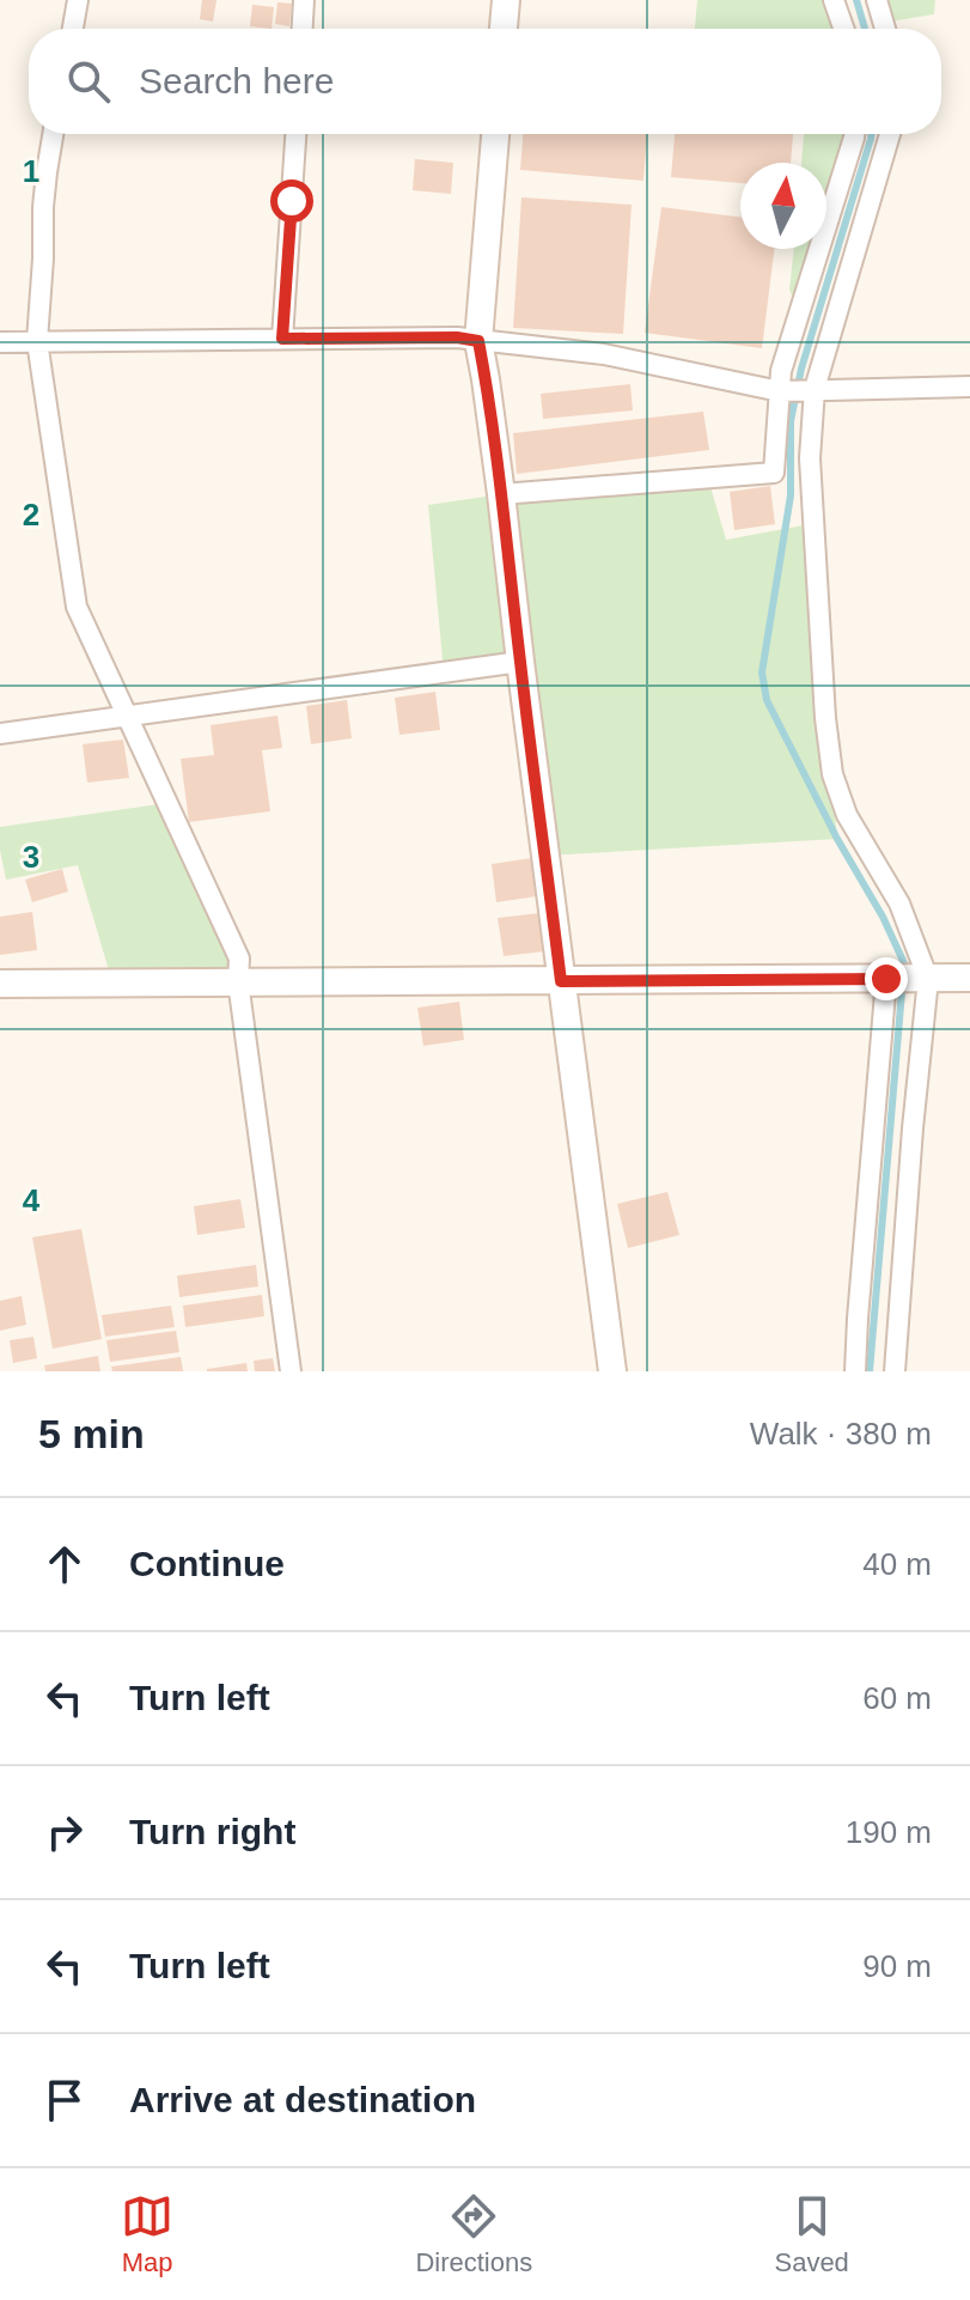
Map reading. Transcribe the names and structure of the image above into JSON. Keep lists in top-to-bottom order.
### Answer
{
  "north": "top",
  "page": {
    "search": "Search here",
    "heading": ["5 min", "Walk · 380 m"],
    "list": [
      ["Continue", "40 m"],
      ["Turn left", "60 m"],
      ["Turn right", "190 m"],
      ["Turn left", "90 m"],
      "Arrive at destination"
    ],
    "nav": ["Map", "Directions", "Saved"]
  },
  "grid": {
    "rows": [
      "1",
      "2",
      "3",
      "4"
    ]
  }
}
